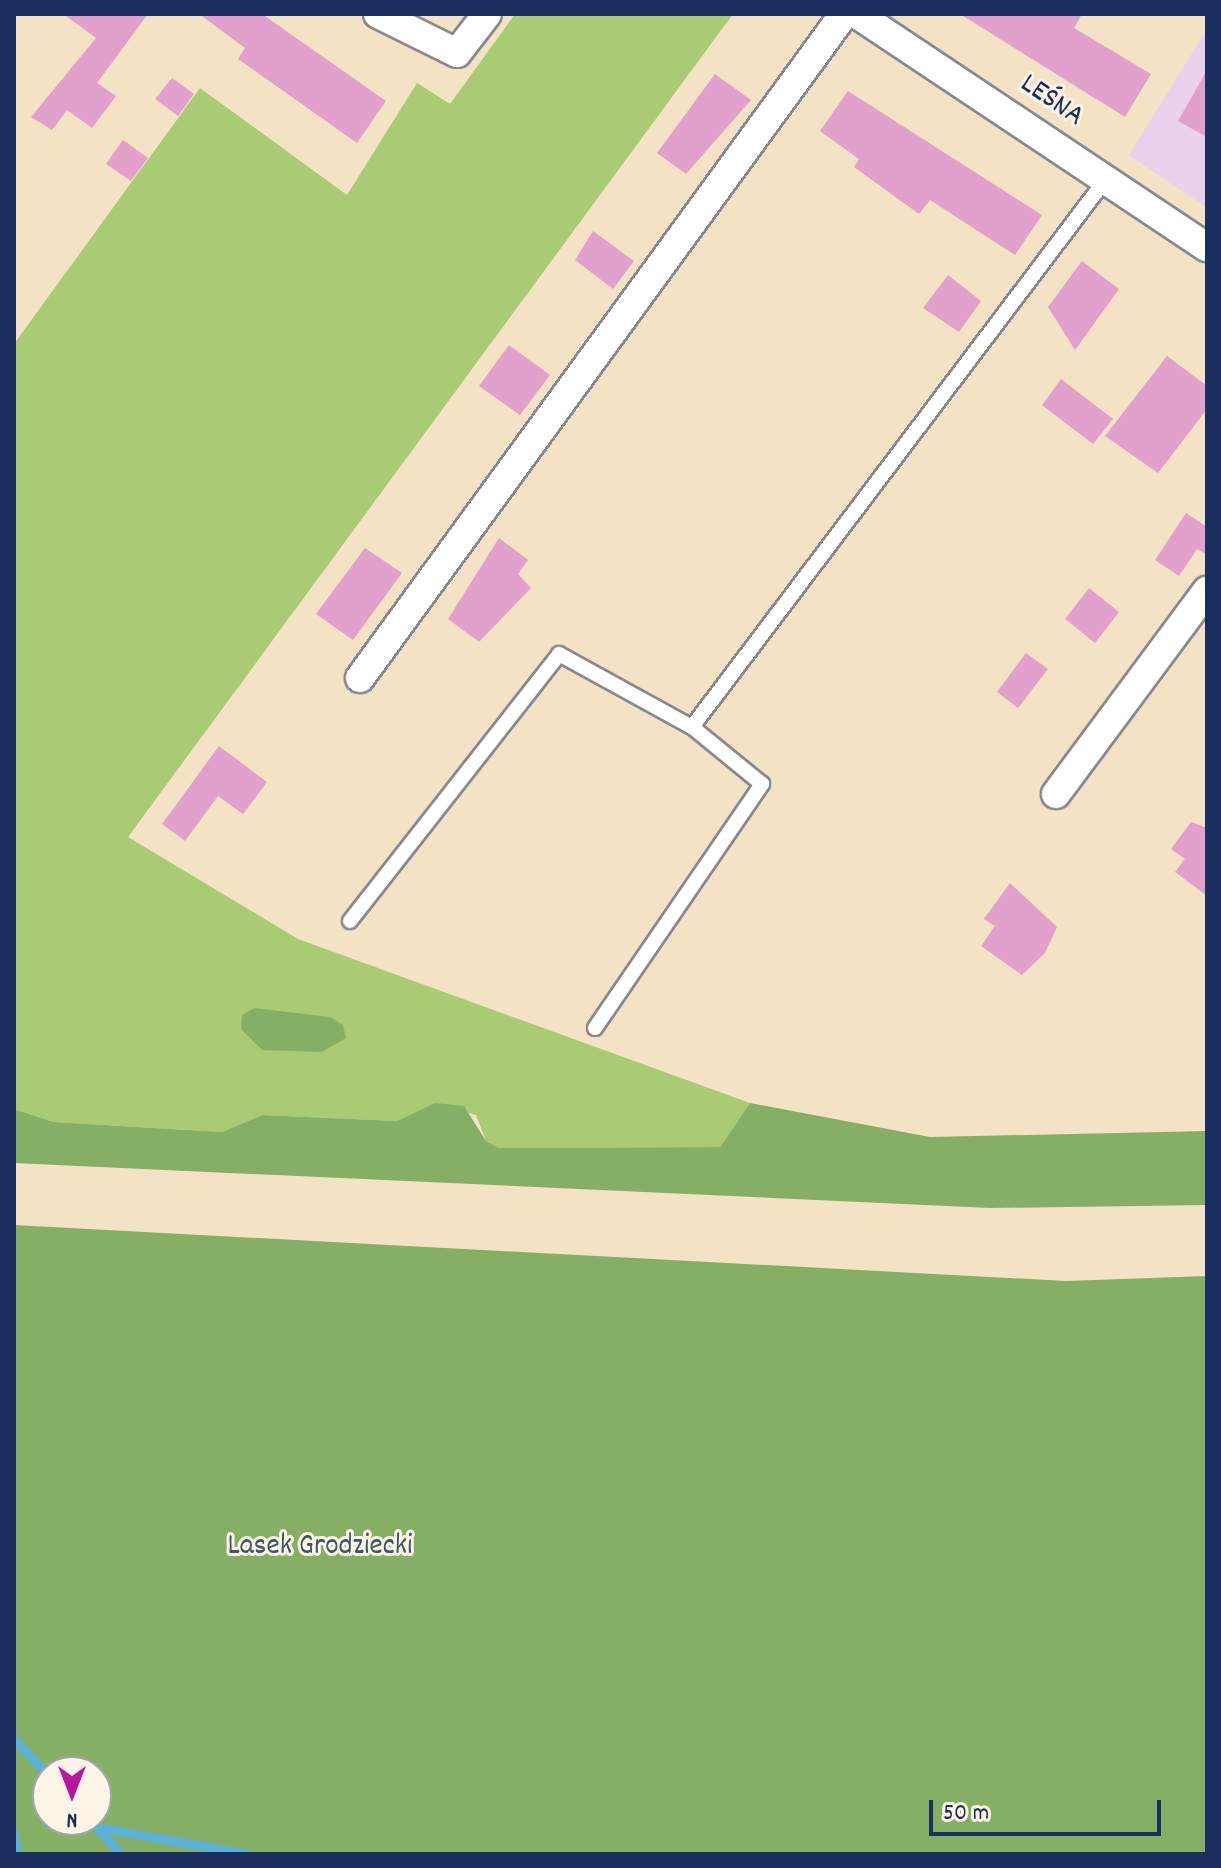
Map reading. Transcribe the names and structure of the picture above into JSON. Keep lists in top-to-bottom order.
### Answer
{
  "streets": {
    "street": ["LEŚNA"]
  },
  "parks": ["Lasek Grodziecki"],
  "scale_bar": "50 m",
  "north": "bottom"
}
